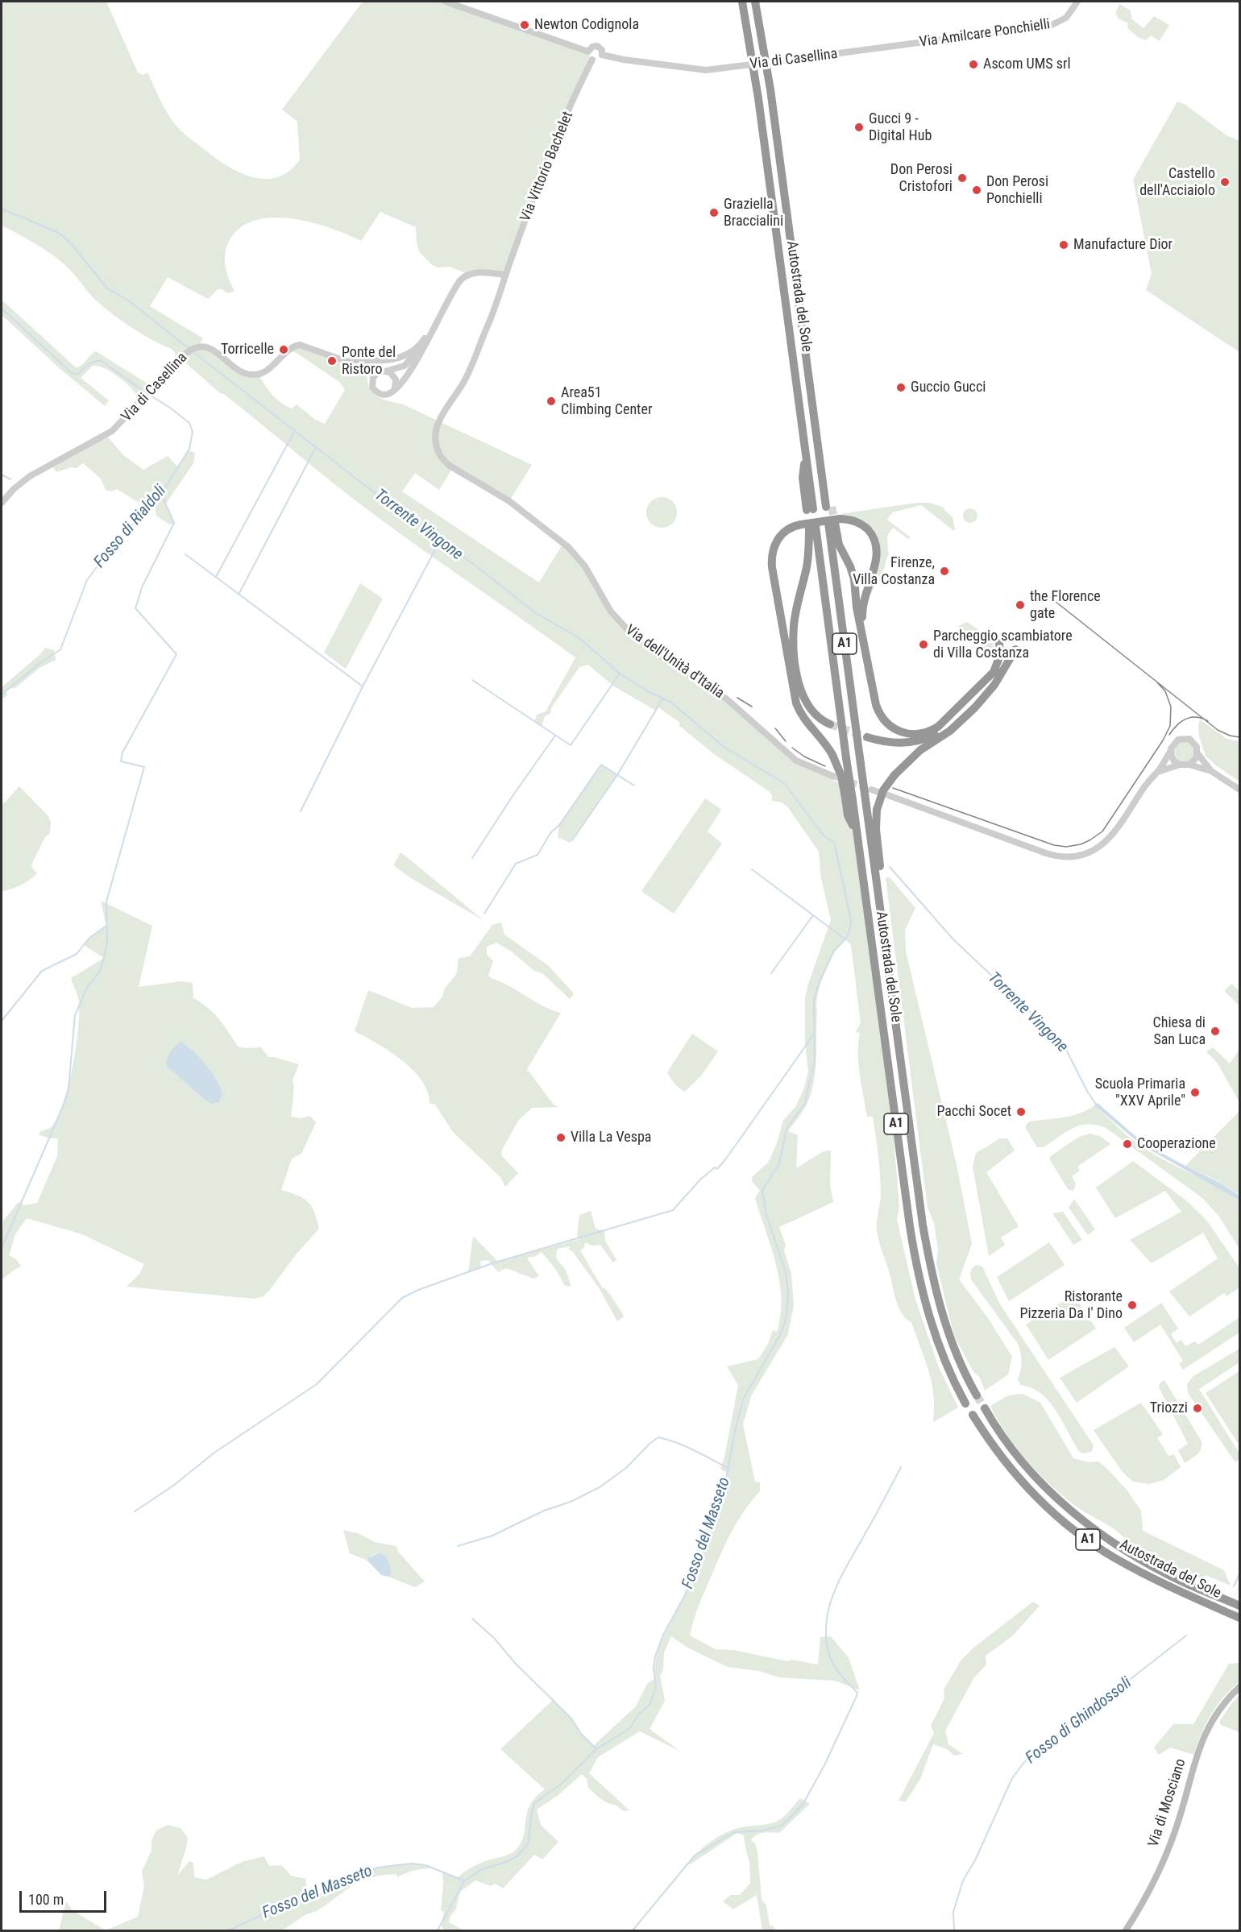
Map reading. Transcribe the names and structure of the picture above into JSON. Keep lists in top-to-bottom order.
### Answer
{
  "streets": {
    "highway": ["Autostrada del Sole", "A1"],
    "main road": ["Via di Mosciano"],
    "street": [
      "Via Amilcare Ponchielli",
      "Via di Casellina",
      "Via Vittorio Bachelet",
      "Via dell'Unità d'Italia"
    ]
  },
  "crossings": [
    ["Via Amilcare Ponchielli", "Via di Casellina"],
    ["Via di Casellina", "Via Vittorio Bachelet"],
    ["Via di Casellina", "Via dell'Unità d'Italia"],
    ["Via Vittorio Bachelet", "Via dell'Unità d'Italia"],
    ["Autostrada del Sole", "A1"]
  ],
  "water": [
    "Torrente Vingone",
    "Fosso di Rialdoli",
    "Fosso del Masseto",
    "Fosso di Ghindossoli"
  ],
  "places": [
    "Newton Codignola",
    "Ascom UMS srl",
    "Gucci 9 - Digital Hub",
    "Don Perosi Cristofori",
    "Castello dell'Acciaiolo",
    "Don Perosi Ponchielli",
    "Graziella Braccialini",
    "Manufacture Dior",
    "Torricelle",
    "Ponte del Ristoro",
    "Guccio Gucci",
    "Area51 Climbing Center",
    "Firenze, Villa Costanza",
    "the Florence gate",
    "Parcheggio scambiatore di Villa Costanza",
    "Chiesa di San Luca",
    "Scuola Primaria \"XXV Aprile\"",
    "Pacchi Socet",
    "Villa La Vespa",
    "Cooperazione",
    "Ristorante Pizzeria Da I' Dino",
    "Triozzi"
  ],
  "scale_bar": "100 m"
}
